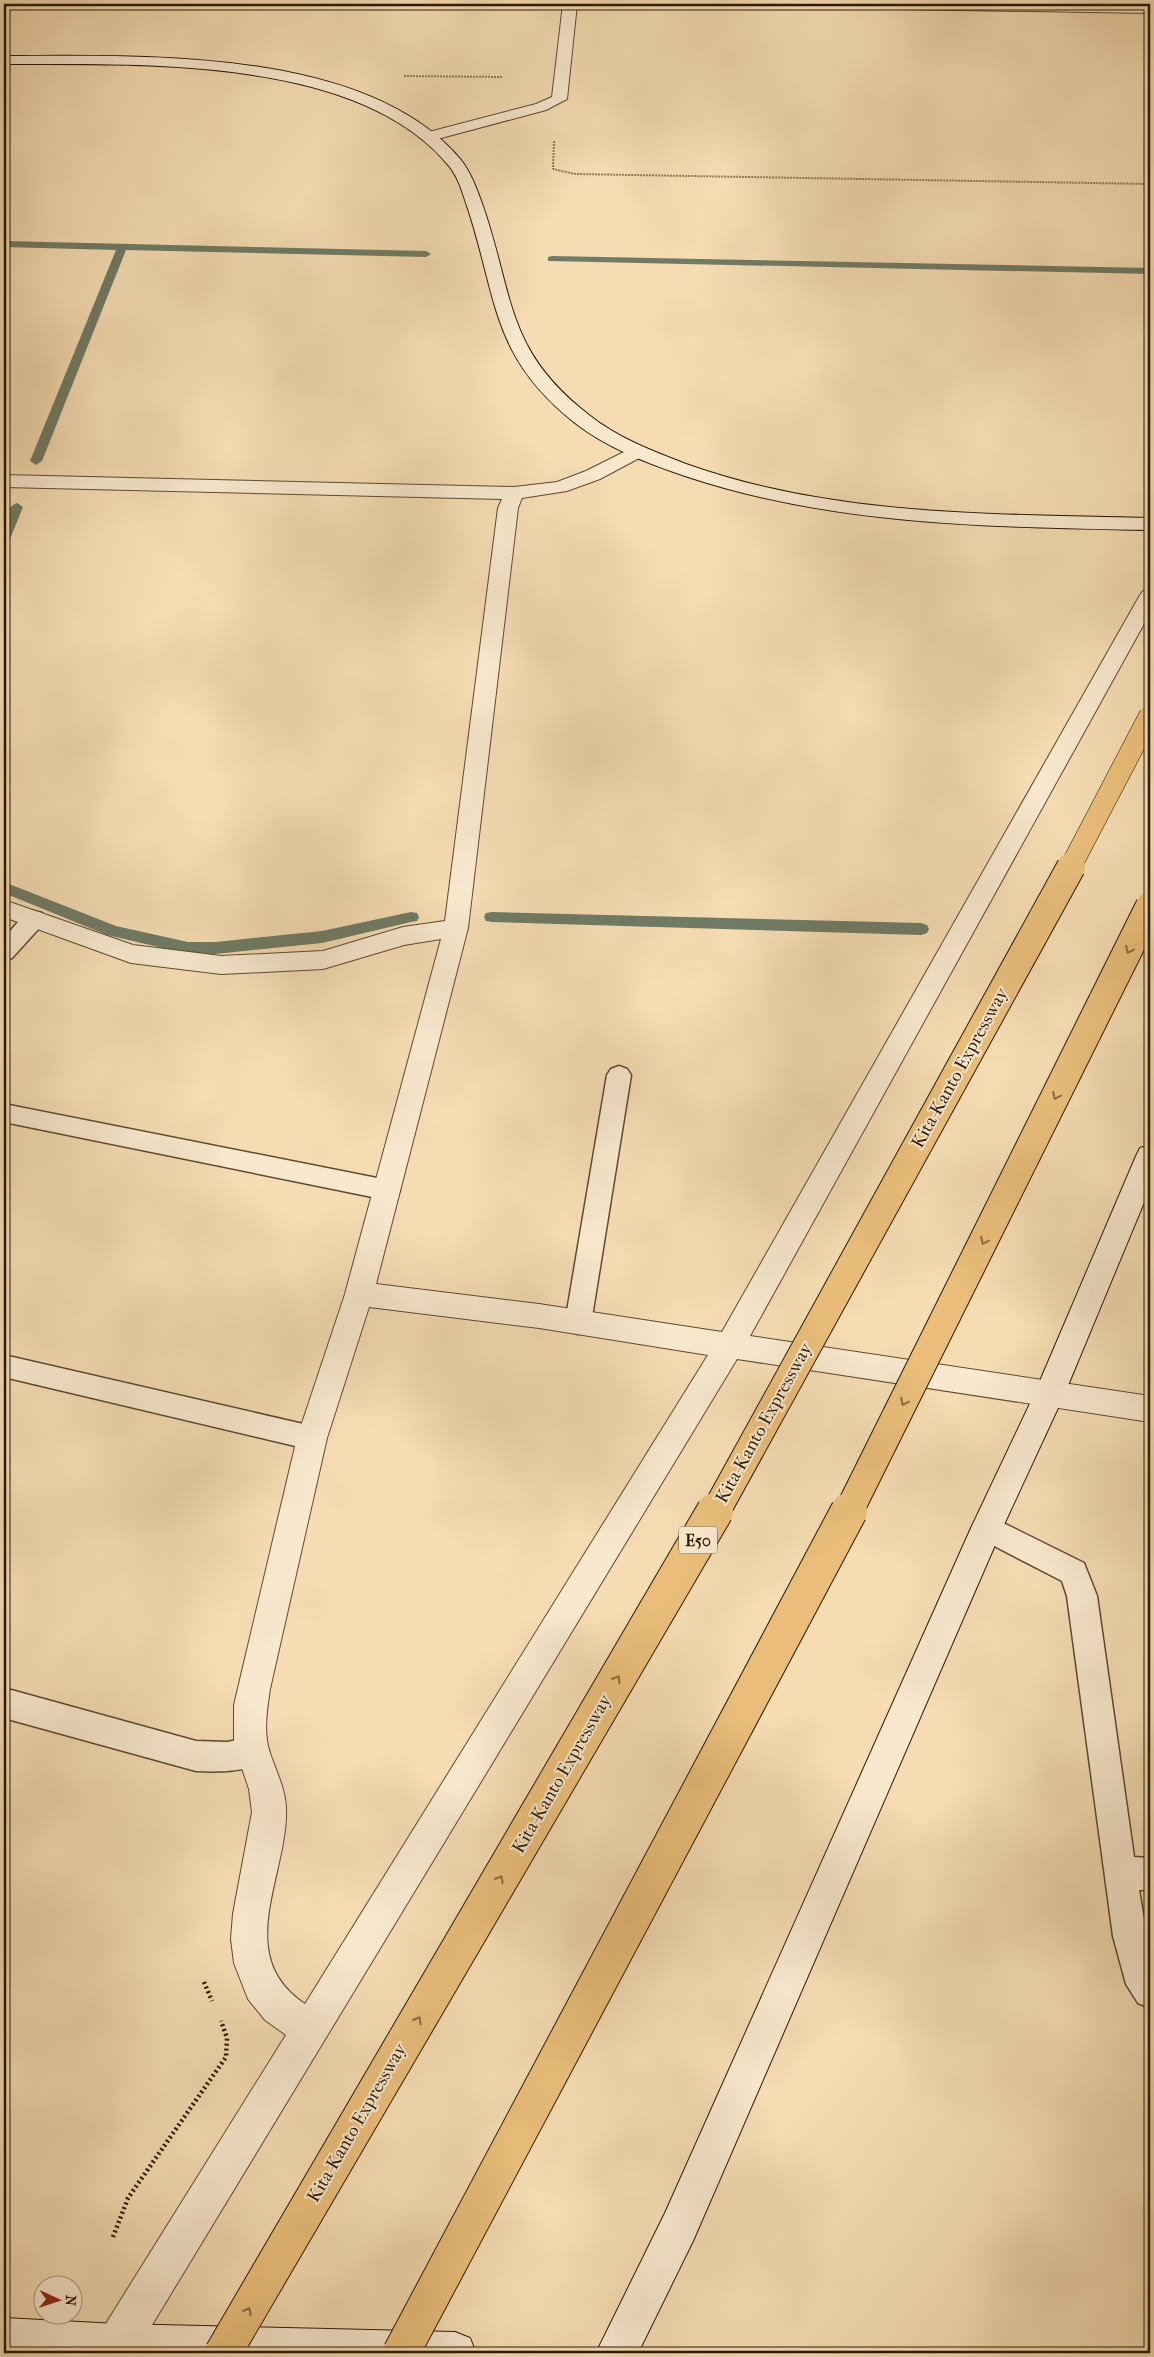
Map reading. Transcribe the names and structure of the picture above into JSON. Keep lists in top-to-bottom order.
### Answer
{
  "streets": {
    "highway": ["Kita-Kanto Expressway", "E50"]
  },
  "north": "right"
}
